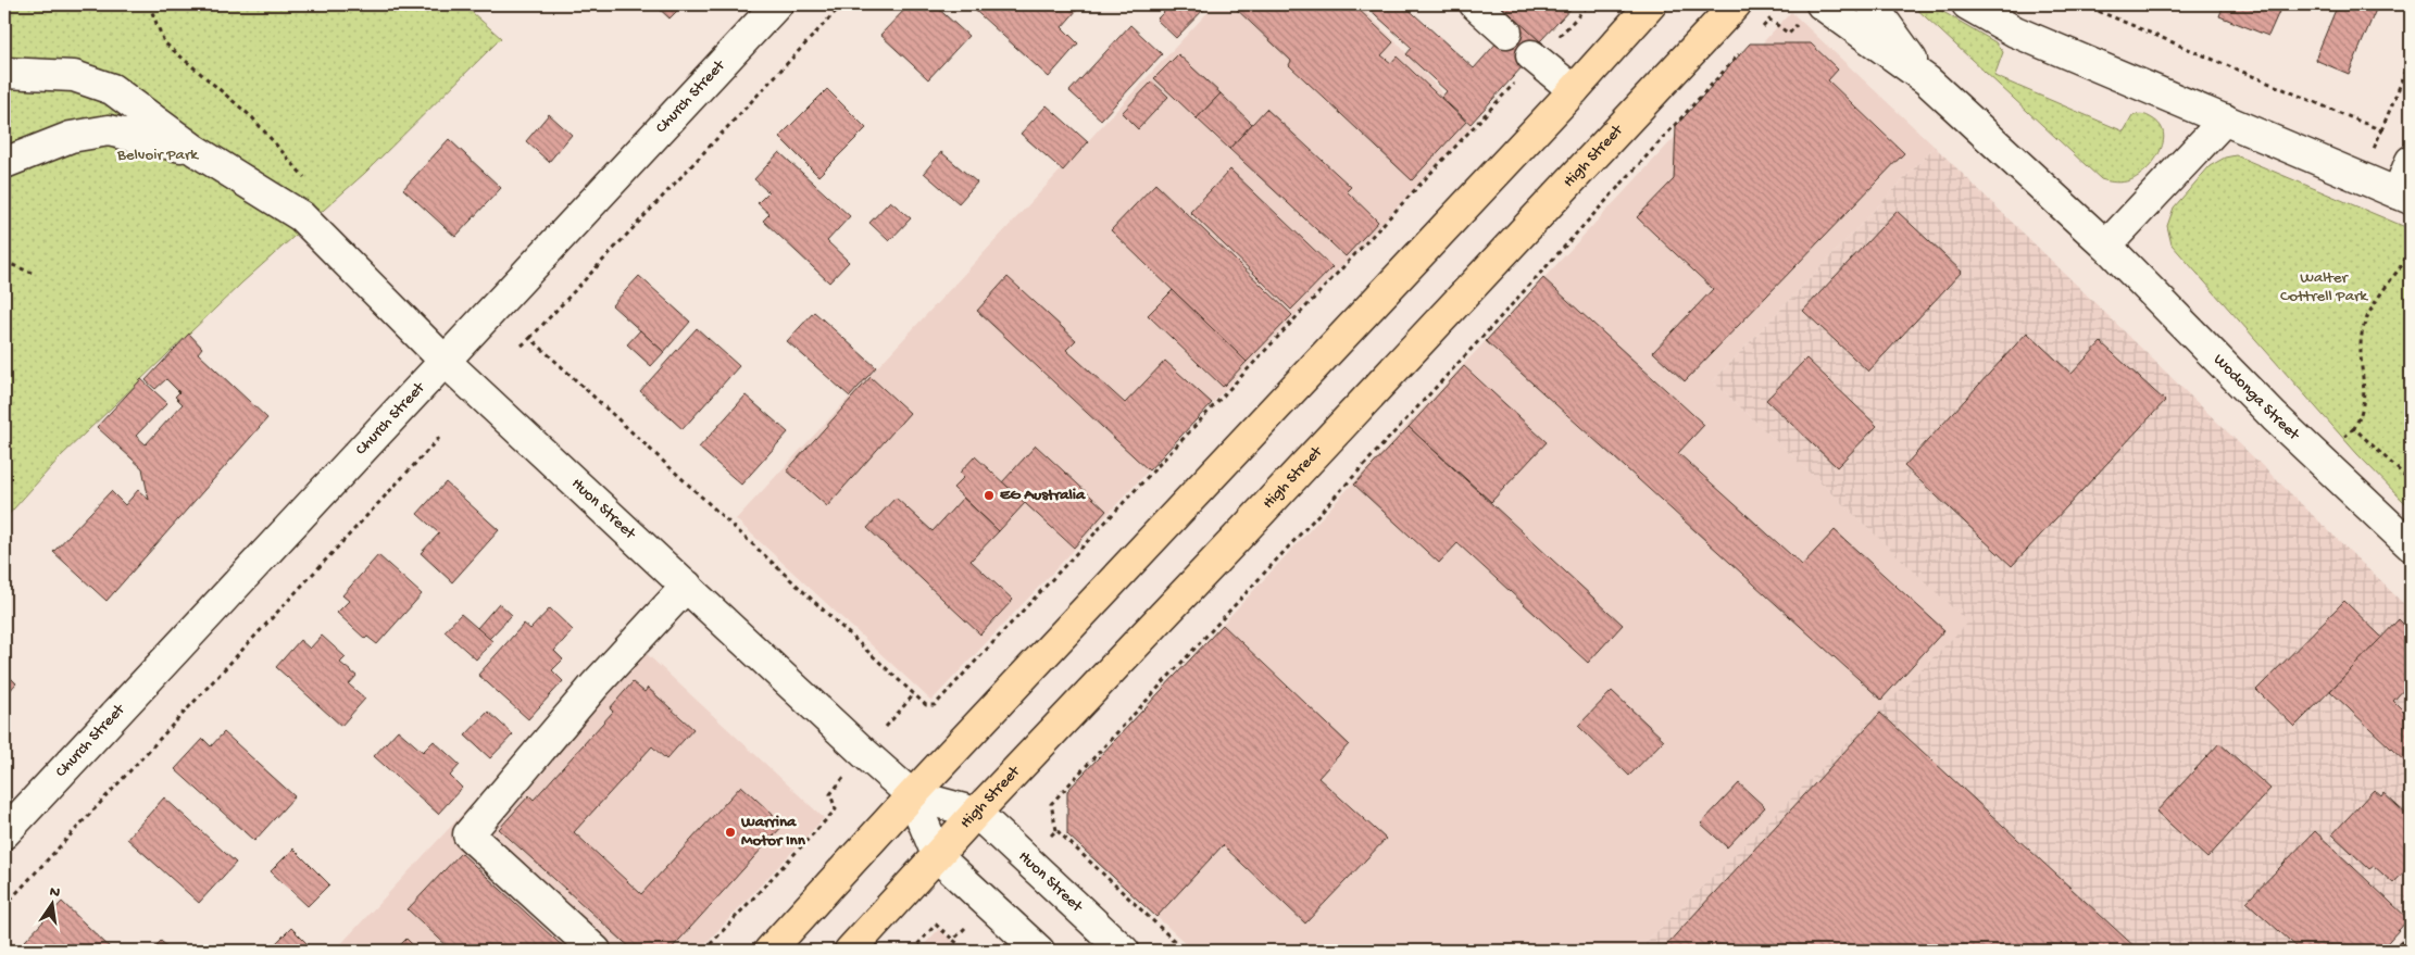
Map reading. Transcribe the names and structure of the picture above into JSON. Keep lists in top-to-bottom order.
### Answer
{
  "streets": {
    "main road": ["High Street"],
    "street": ["Church Street", "Wodonga Street", "Huon Street"]
  },
  "crossings": [
    ["Church Street", "Huon Street"],
    ["High Street", "Huon Street"]
  ],
  "parks": ["Belvoir Park", "Walter Cottrell Park"],
  "places": ["EG Australia", "Warrina Motor Inn"],
  "north": "top"
}
